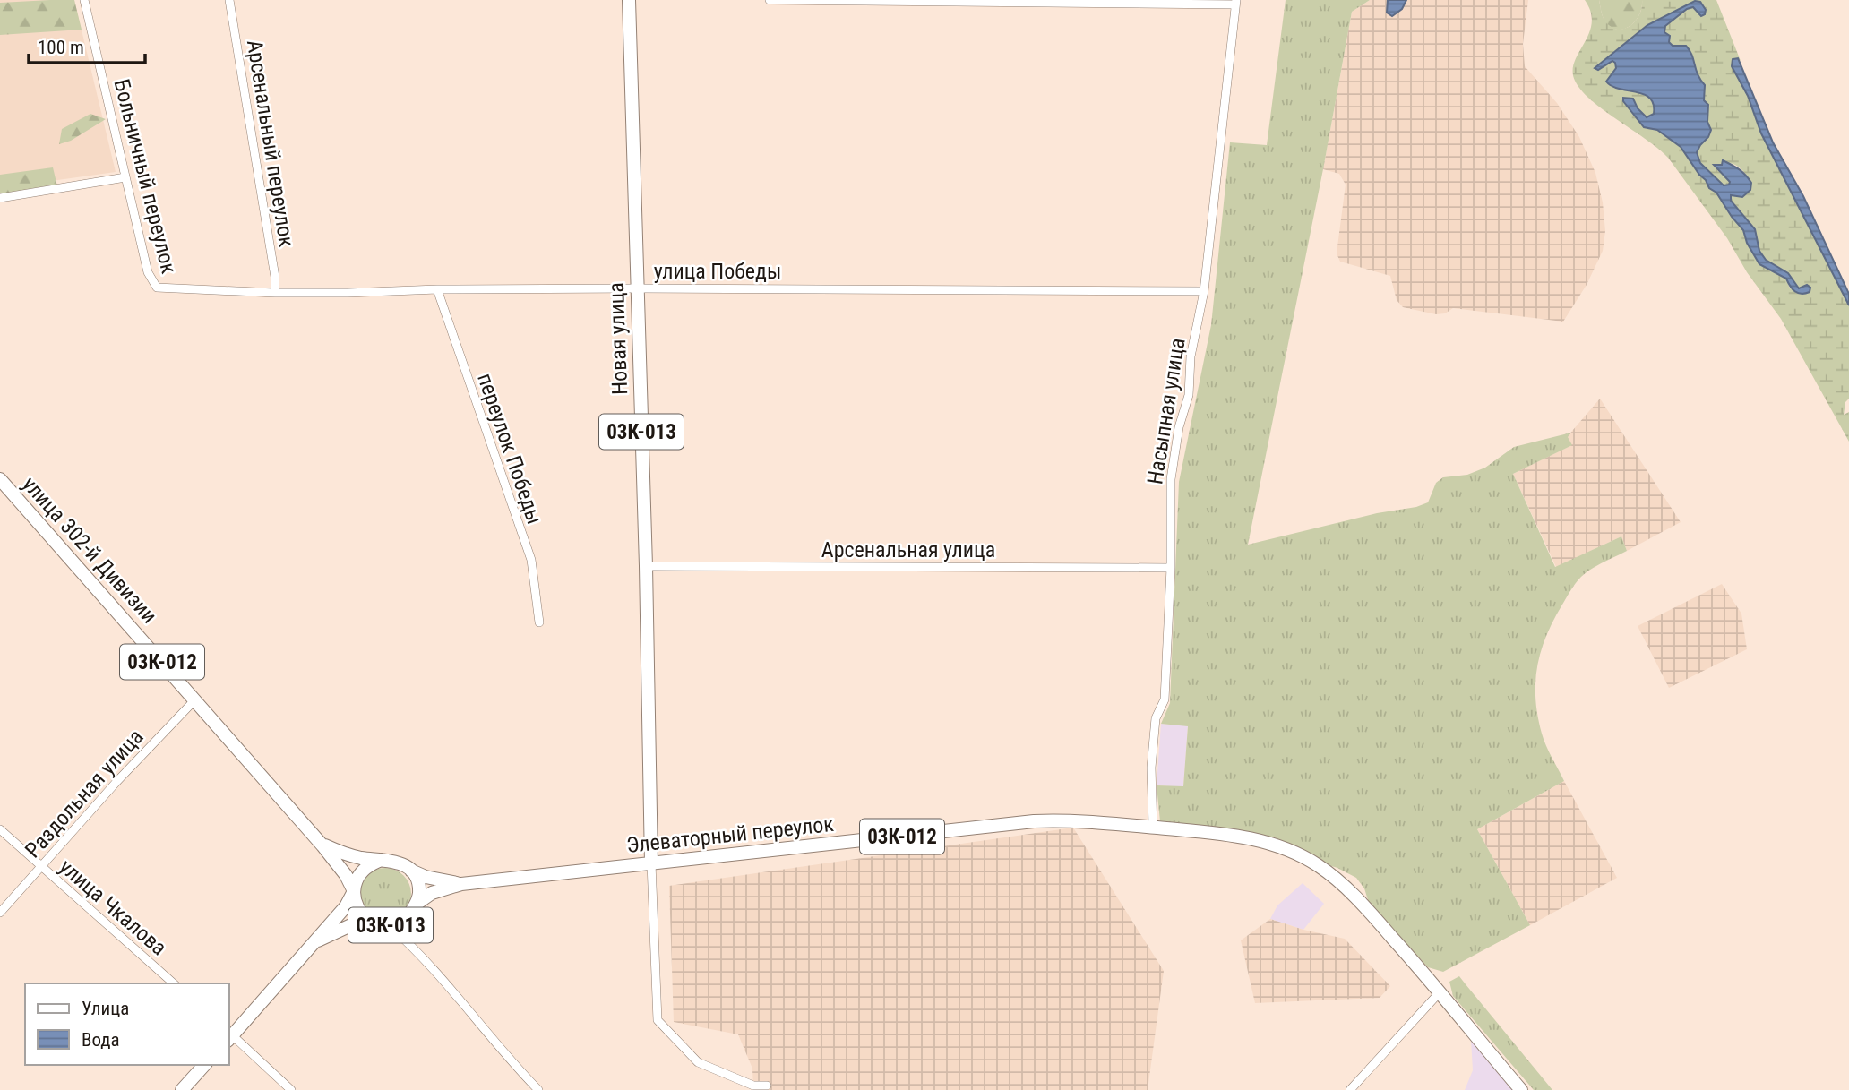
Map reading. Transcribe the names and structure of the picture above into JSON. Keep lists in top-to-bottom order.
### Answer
{
  "streets": {
    "main road": [
      "Новая улица",
      "03К-013",
      "улица 302-й Дивизии",
      "03К-012",
      "Элеваторный переулок"
    ],
    "street": [
      "Арсенальный переулок",
      "Больничный переулок",
      "улица Победы",
      "Насыпная улица",
      "переулок Победы",
      "Арсенальная улица",
      "Раздольная улица",
      "улица Чкалова"
    ]
  },
  "crossings": [
    ["Арсенальный переулок", "улица Победы"],
    ["Больничный переулок", "улица Победы"],
    ["улица Победы", "Новая улица"],
    ["улица Победы", "Насыпная улица"],
    ["улица Победы", "переулок Победы"],
    ["Новая улица", "Арсенальная улица"],
    ["Новая улица", "Элеваторный переулок"],
    ["Насыпная улица", "Арсенальная улица"],
    ["Насыпная улица", "03К-012"],
    ["Насыпная улица", "Элеваторный переулок"],
    ["03К-013", "улица 302-й Дивизии"],
    ["03К-013", "Элеваторный переулок"],
    ["улица 302-й Дивизии", "Раздольная улица"],
    ["улица 302-й Дивизии", "Элеваторный переулок"],
    ["03К-012", "Элеваторный переулок"],
    ["Раздольная улица", "улица Чкалова"]
  ],
  "legend": ["Улица", "Вода"],
  "scale_bar": "100 m"
}
